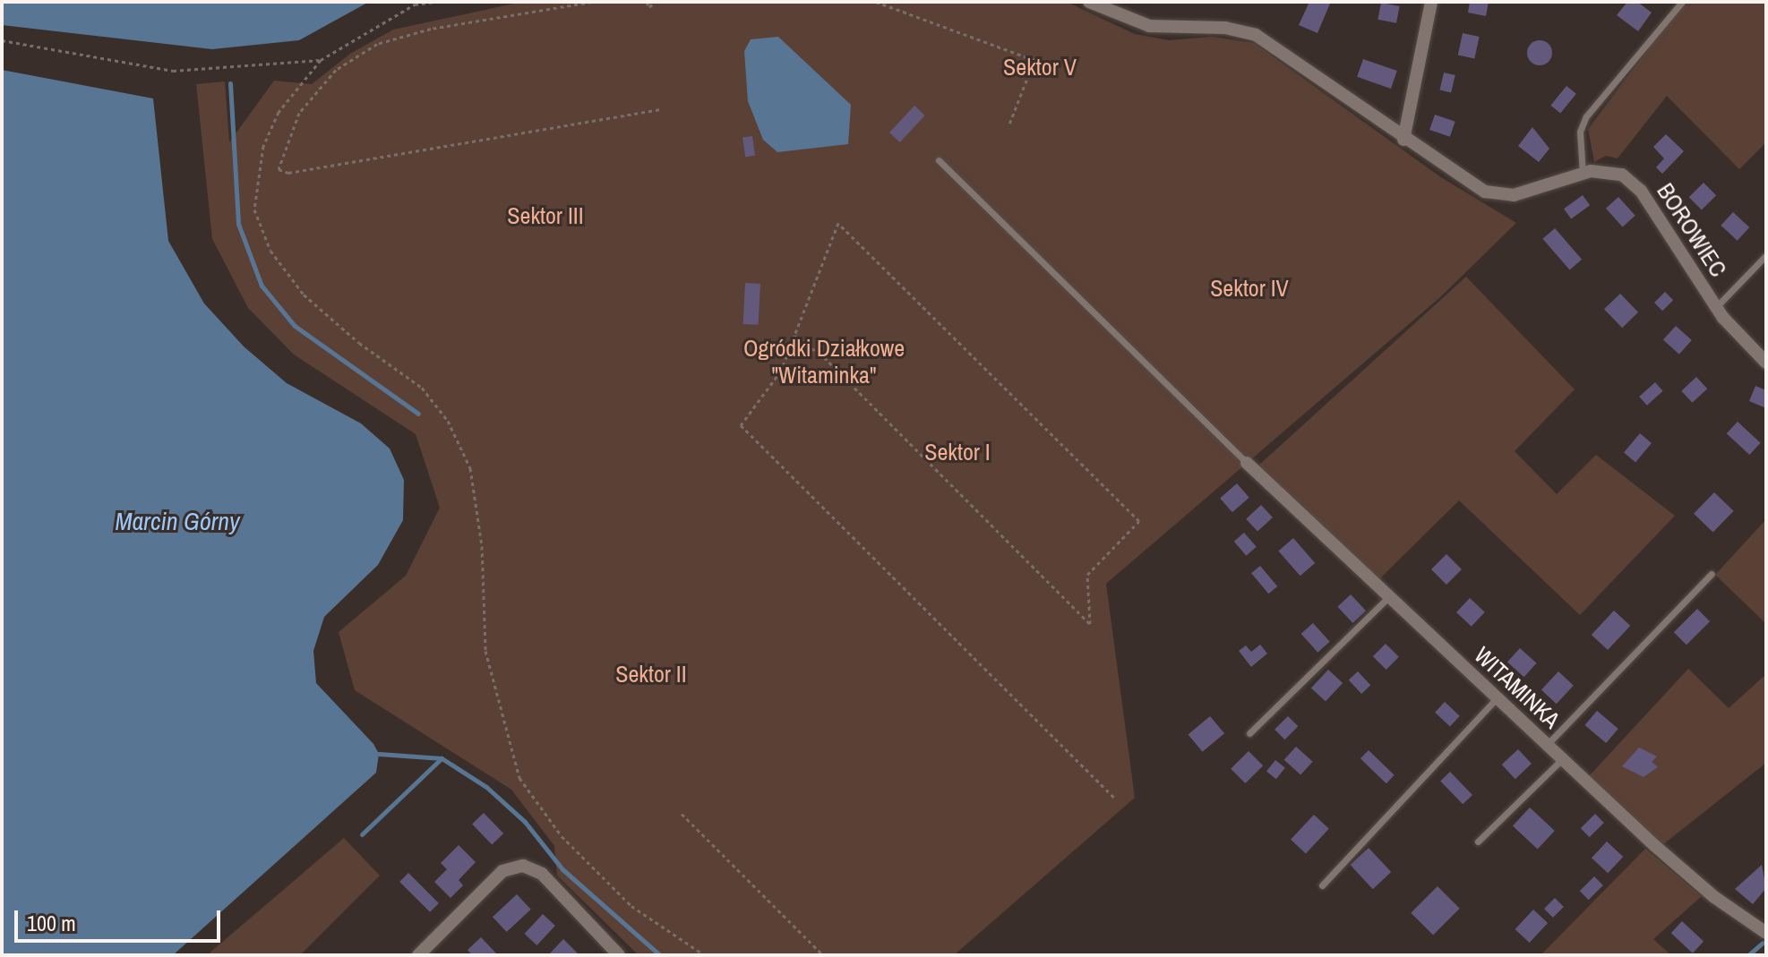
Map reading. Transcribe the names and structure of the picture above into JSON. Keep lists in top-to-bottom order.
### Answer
{
  "streets": {
    "street": ["BOROWIEC", "WITAMINKA"]
  },
  "water": ["Marcin Górny"],
  "parks": [
    "Sektor V",
    "Sektor III",
    "Sektor IV",
    "Ogródki Działkowe \"Witaminka\"",
    "Sektor I",
    "Sektor II"
  ],
  "scale_bar": "100 m"
}
